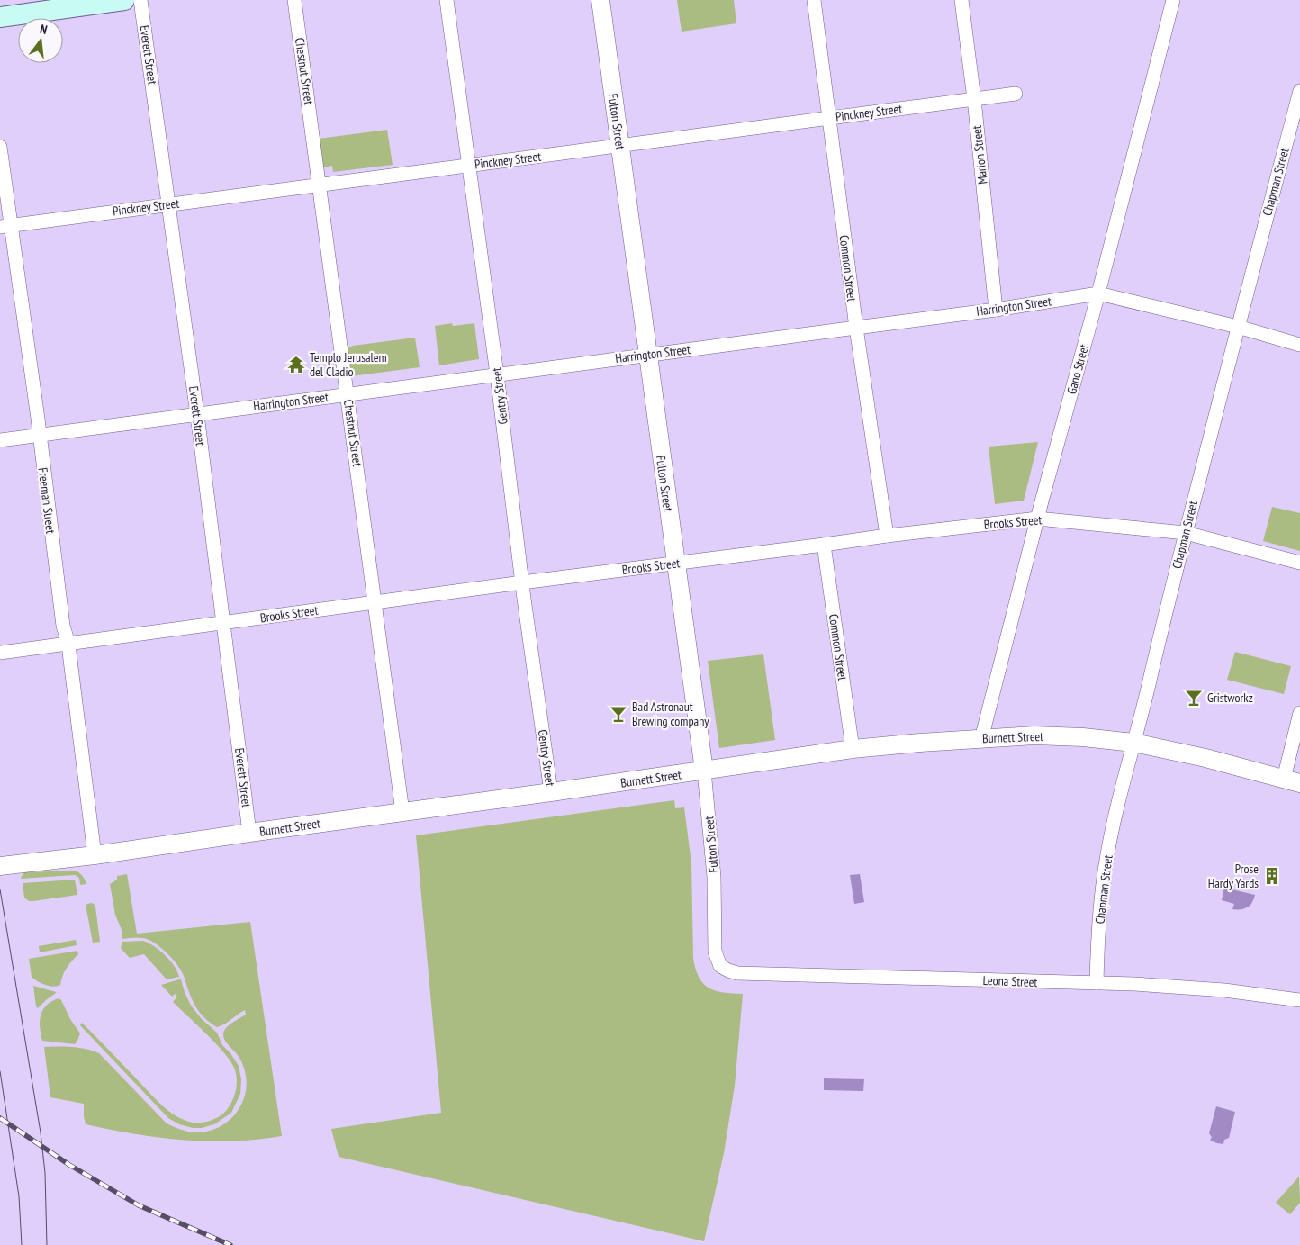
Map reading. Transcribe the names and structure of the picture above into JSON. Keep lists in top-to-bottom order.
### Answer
{
  "streets": {
    "street": [
      "Everett Street",
      "Chestnut Street",
      "Pinckney Street",
      "Fulton Street",
      "Marion Street",
      "Chapman Street",
      "Common Street",
      "Harrington Street",
      "Gano Street",
      "Gentry Street",
      "Freeman Street",
      "Brooks Street",
      "Burnett Street",
      "Leona Street"
    ]
  },
  "crossings": [
    ["Everett Street", "Pinckney Street"],
    ["Everett Street", "Harrington Street"],
    ["Everett Street", "Brooks Street"],
    ["Everett Street", "Burnett Street"],
    ["Chestnut Street", "Pinckney Street"],
    ["Chestnut Street", "Harrington Street"],
    ["Chestnut Street", "Brooks Street"],
    ["Chestnut Street", "Burnett Street"],
    ["Pinckney Street", "Fulton Street"],
    ["Pinckney Street", "Marion Street"],
    ["Pinckney Street", "Common Street"],
    ["Pinckney Street", "Gentry Street"],
    ["Pinckney Street", "Freeman Street"],
    ["Fulton Street", "Harrington Street"],
    ["Fulton Street", "Brooks Street"],
    ["Fulton Street", "Burnett Street"],
    ["Fulton Street", "Leona Street"],
    ["Marion Street", "Harrington Street"],
    ["Chapman Street", "Harrington Street"],
    ["Chapman Street", "Brooks Street"],
    ["Chapman Street", "Burnett Street"],
    ["Chapman Street", "Leona Street"],
    ["Common Street", "Harrington Street"],
    ["Common Street", "Brooks Street"],
    ["Common Street", "Burnett Street"],
    ["Harrington Street", "Gano Street"],
    ["Harrington Street", "Gentry Street"],
    ["Harrington Street", "Freeman Street"],
    ["Gano Street", "Brooks Street"],
    ["Gano Street", "Burnett Street"],
    ["Gentry Street", "Brooks Street"],
    ["Gentry Street", "Burnett Street"],
    ["Freeman Street", "Brooks Street"],
    ["Freeman Street", "Burnett Street"]
  ],
  "places": {
    "temple": ["Templo Jerusalem del Cladio"],
    "bar": ["Gristworkz", "Bad Astronaut Brewing company"],
    "building": ["Prose Hardy Yards"]
  },
  "north": "top"
}
